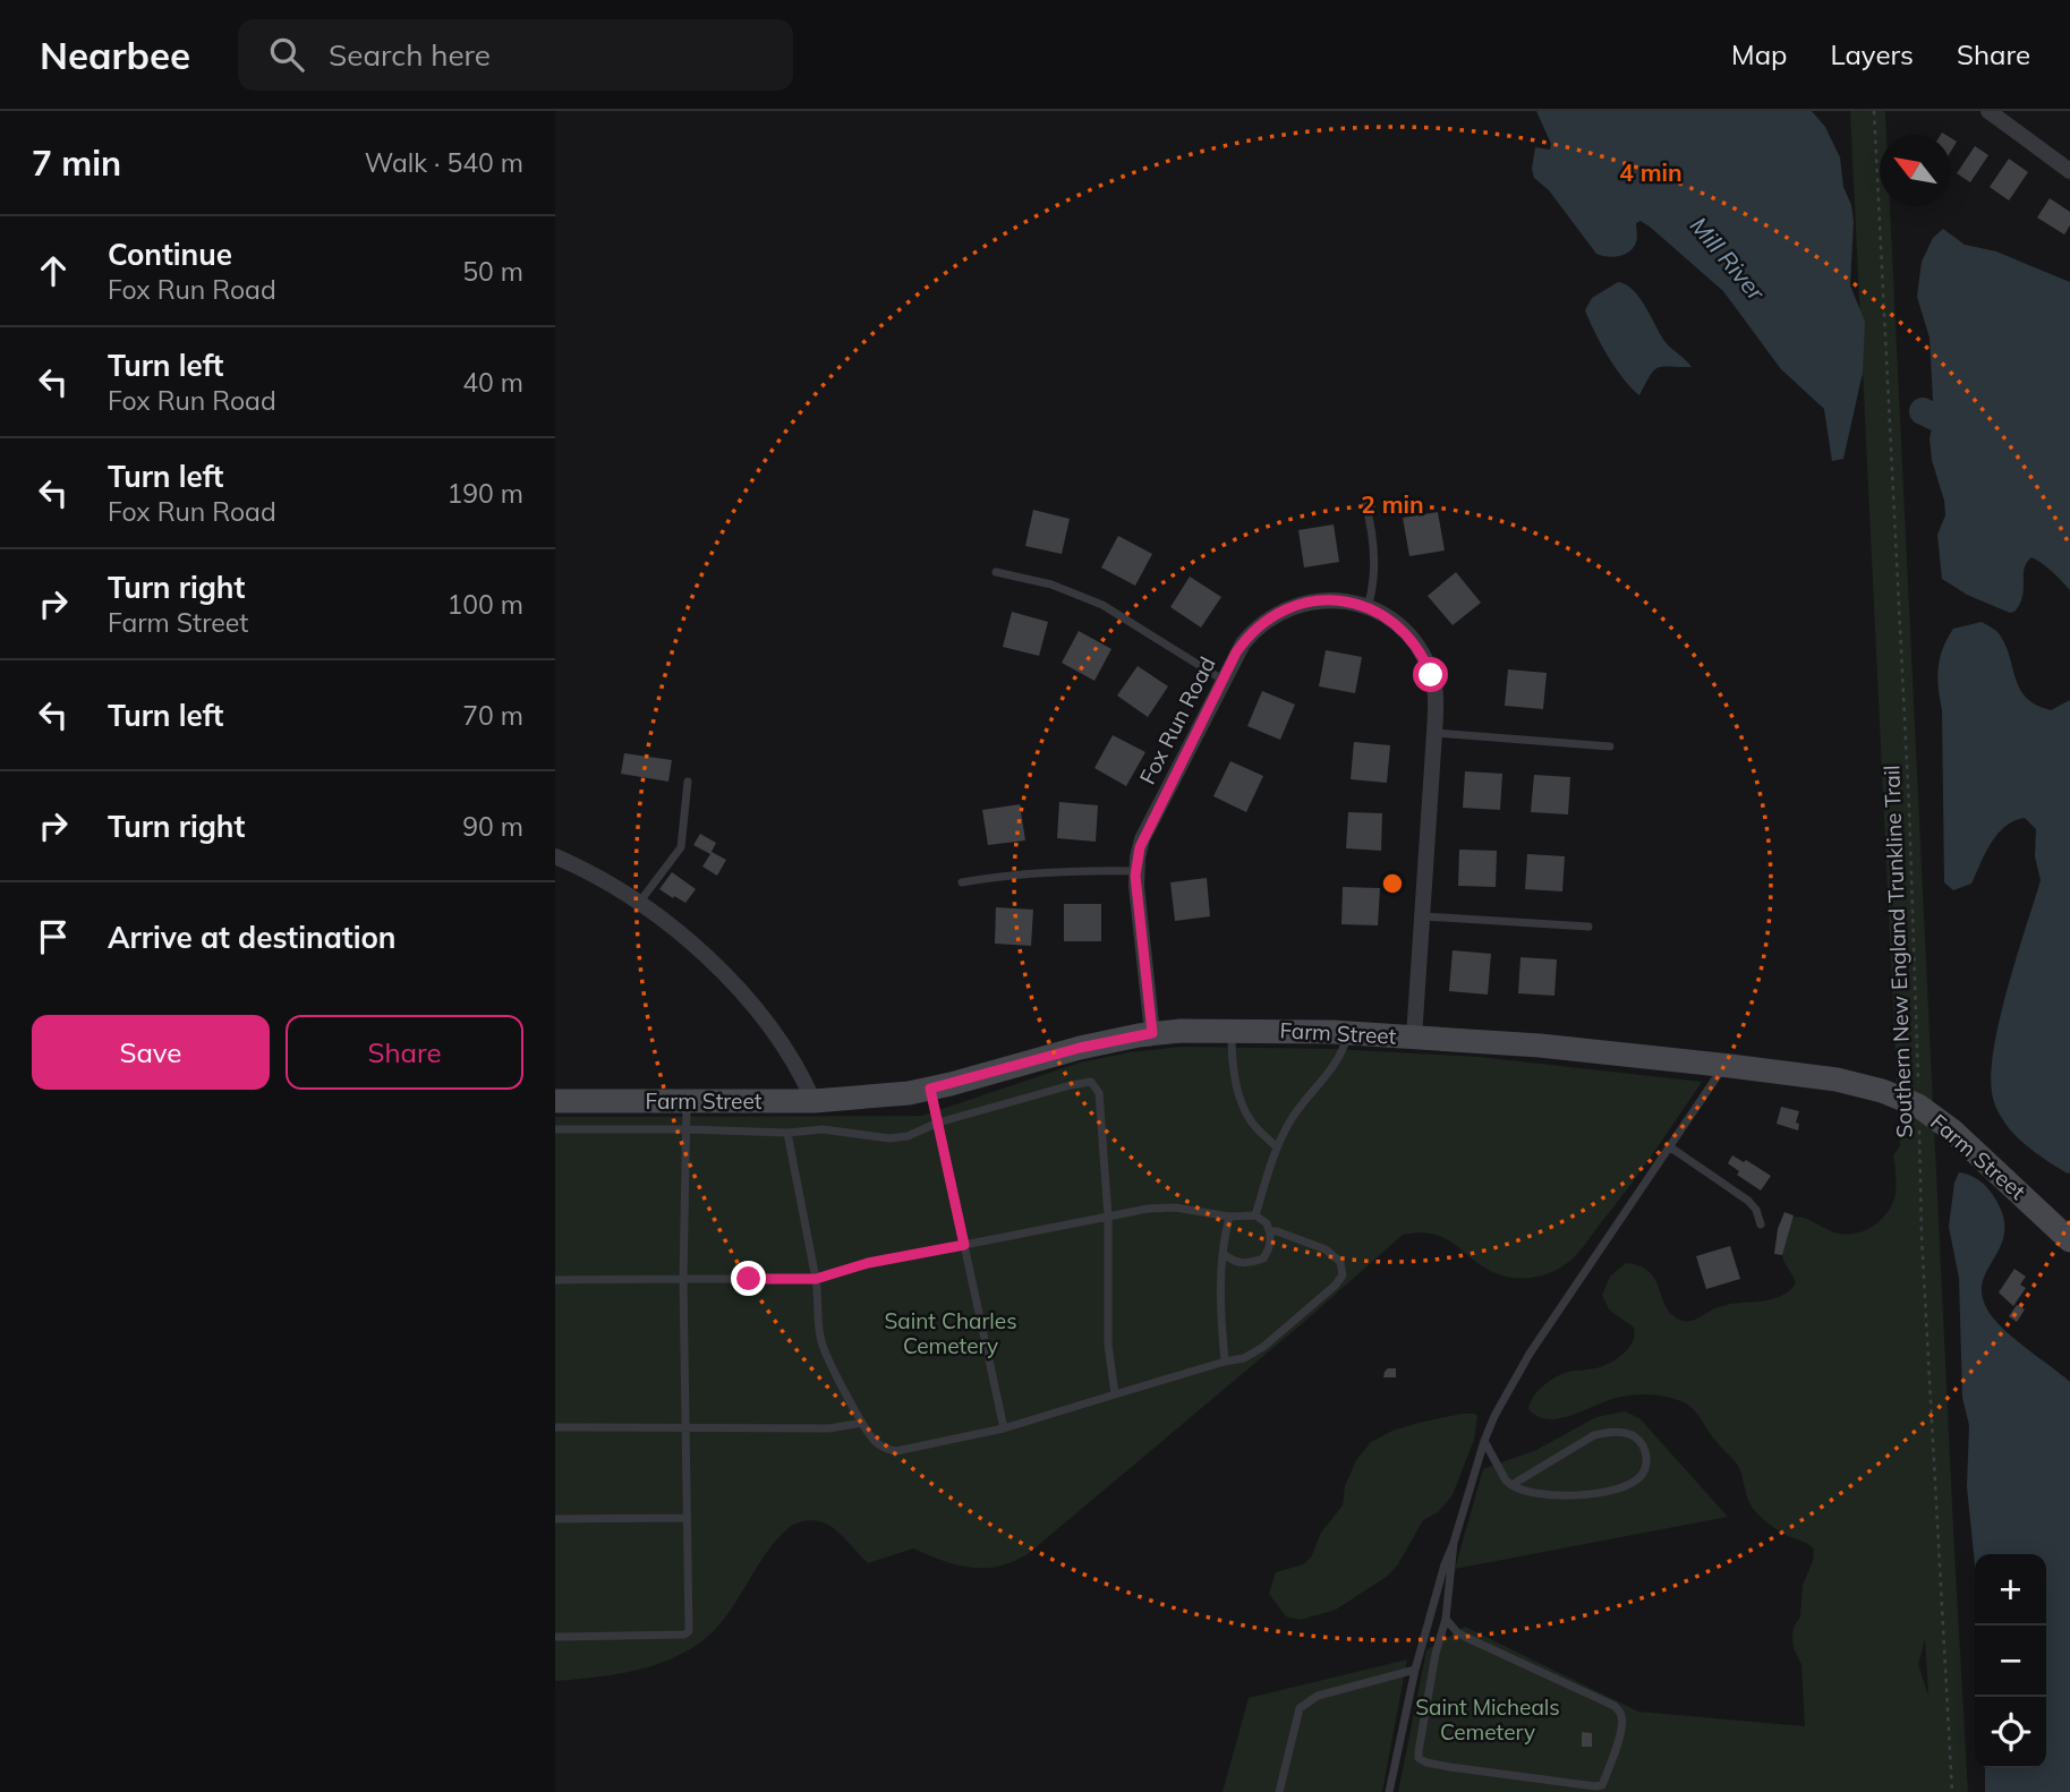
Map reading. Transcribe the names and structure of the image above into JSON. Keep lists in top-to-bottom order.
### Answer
{
  "streets": {
    "street": ["Fox Run Road", "Farm Street"],
    "path": ["Southern New England Trunkline Trail"]
  },
  "crossings": [
    ["Fox Run Road", "Farm Street"],
    ["Southern New England Trunkline Trail", "Farm Street"]
  ],
  "water": ["Mill River"],
  "parks": ["Saint Charles Cemetery", "Saint Micheals Cemetery"],
  "north": "top left",
  "page": {
    "header": "Nearbee",
    "search": "Search here",
    "nav": ["Map", "Layers", "Share"],
    "heading": ["7 min", "Walk · 540 m"],
    "list": [
      ["Continue", "Fox Run Road", "50 m"],
      ["Turn left", "Fox Run Road", "40 m"],
      ["Turn left", "Fox Run Road", "190 m"],
      ["Turn right", "Farm Street", "100 m"],
      ["Turn left", "70 m"],
      ["Turn right", "90 m"],
      "Arrive at destination"
    ],
    "buttons": ["Save", "Share"],
    "map_buttons": ["+", "−"]
  },
  "rings": ["4 min", "2 min"]
}
